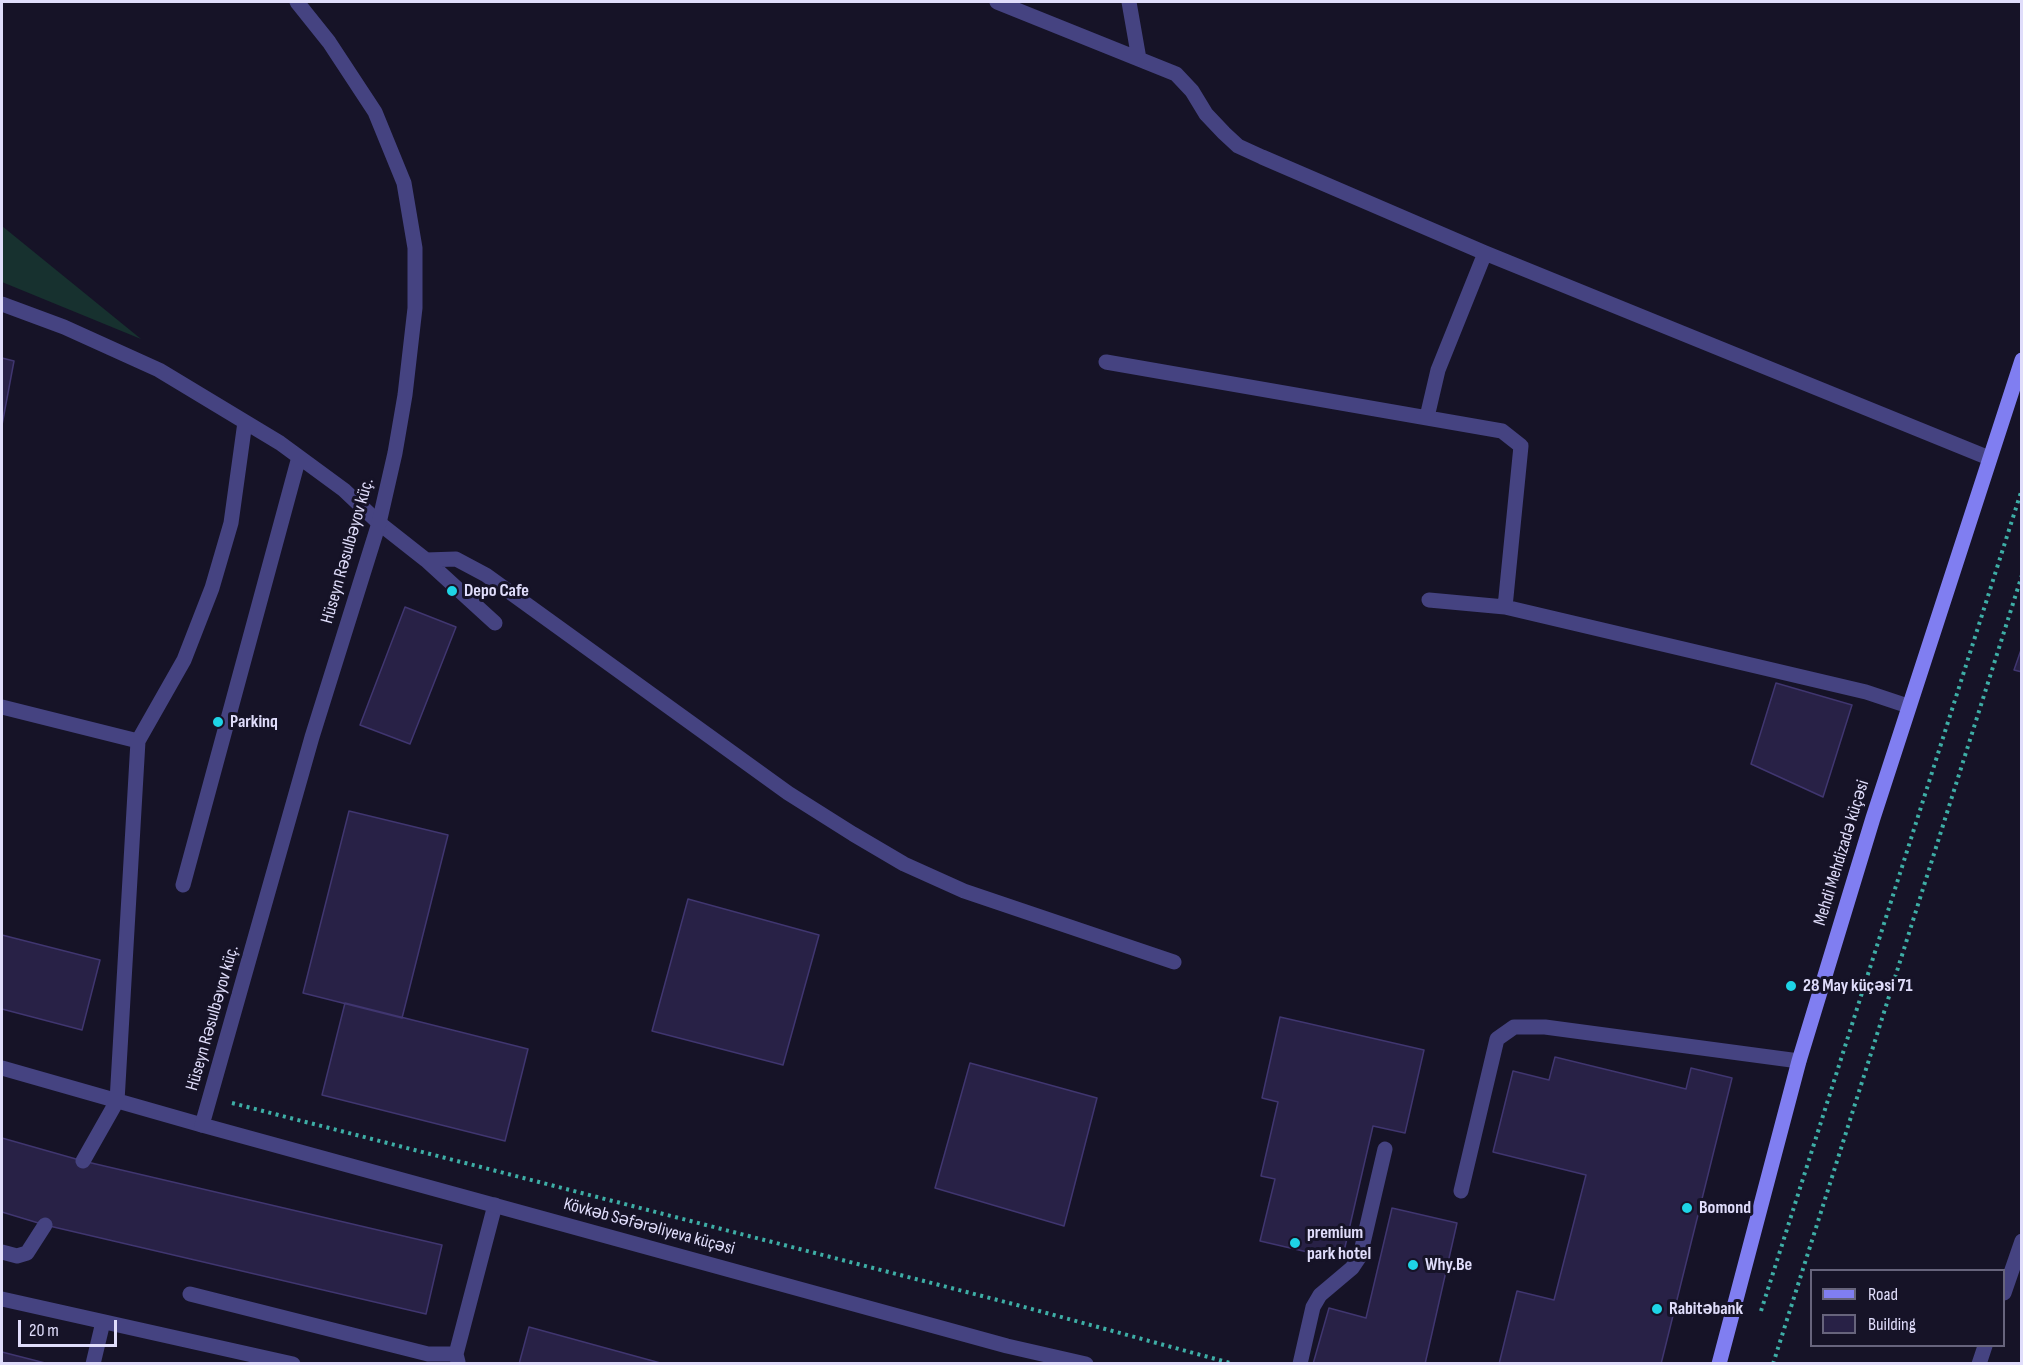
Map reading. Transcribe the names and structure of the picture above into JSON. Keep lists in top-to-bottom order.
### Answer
{
  "streets": {
    "main road": ["Mehdi Mehdizadə küçəsi"],
    "street": ["Hüseyn Rəsulbəyov küç.", "Kövkəb Səfərəliyeva küçəsi"]
  },
  "crossings": [
    ["Hüseyn Rəsulbəyov küç.", "Kövkəb Səfərəliyeva küçəsi"]
  ],
  "places": [
    "Depo Cafe",
    "Parkinq",
    "28 May küçəsi 71",
    "Bomond",
    "premium park hotel",
    "Why.Be",
    "Rabitəbank"
  ],
  "legend": ["Road", "Building"],
  "scale_bar": "20 m"
}
